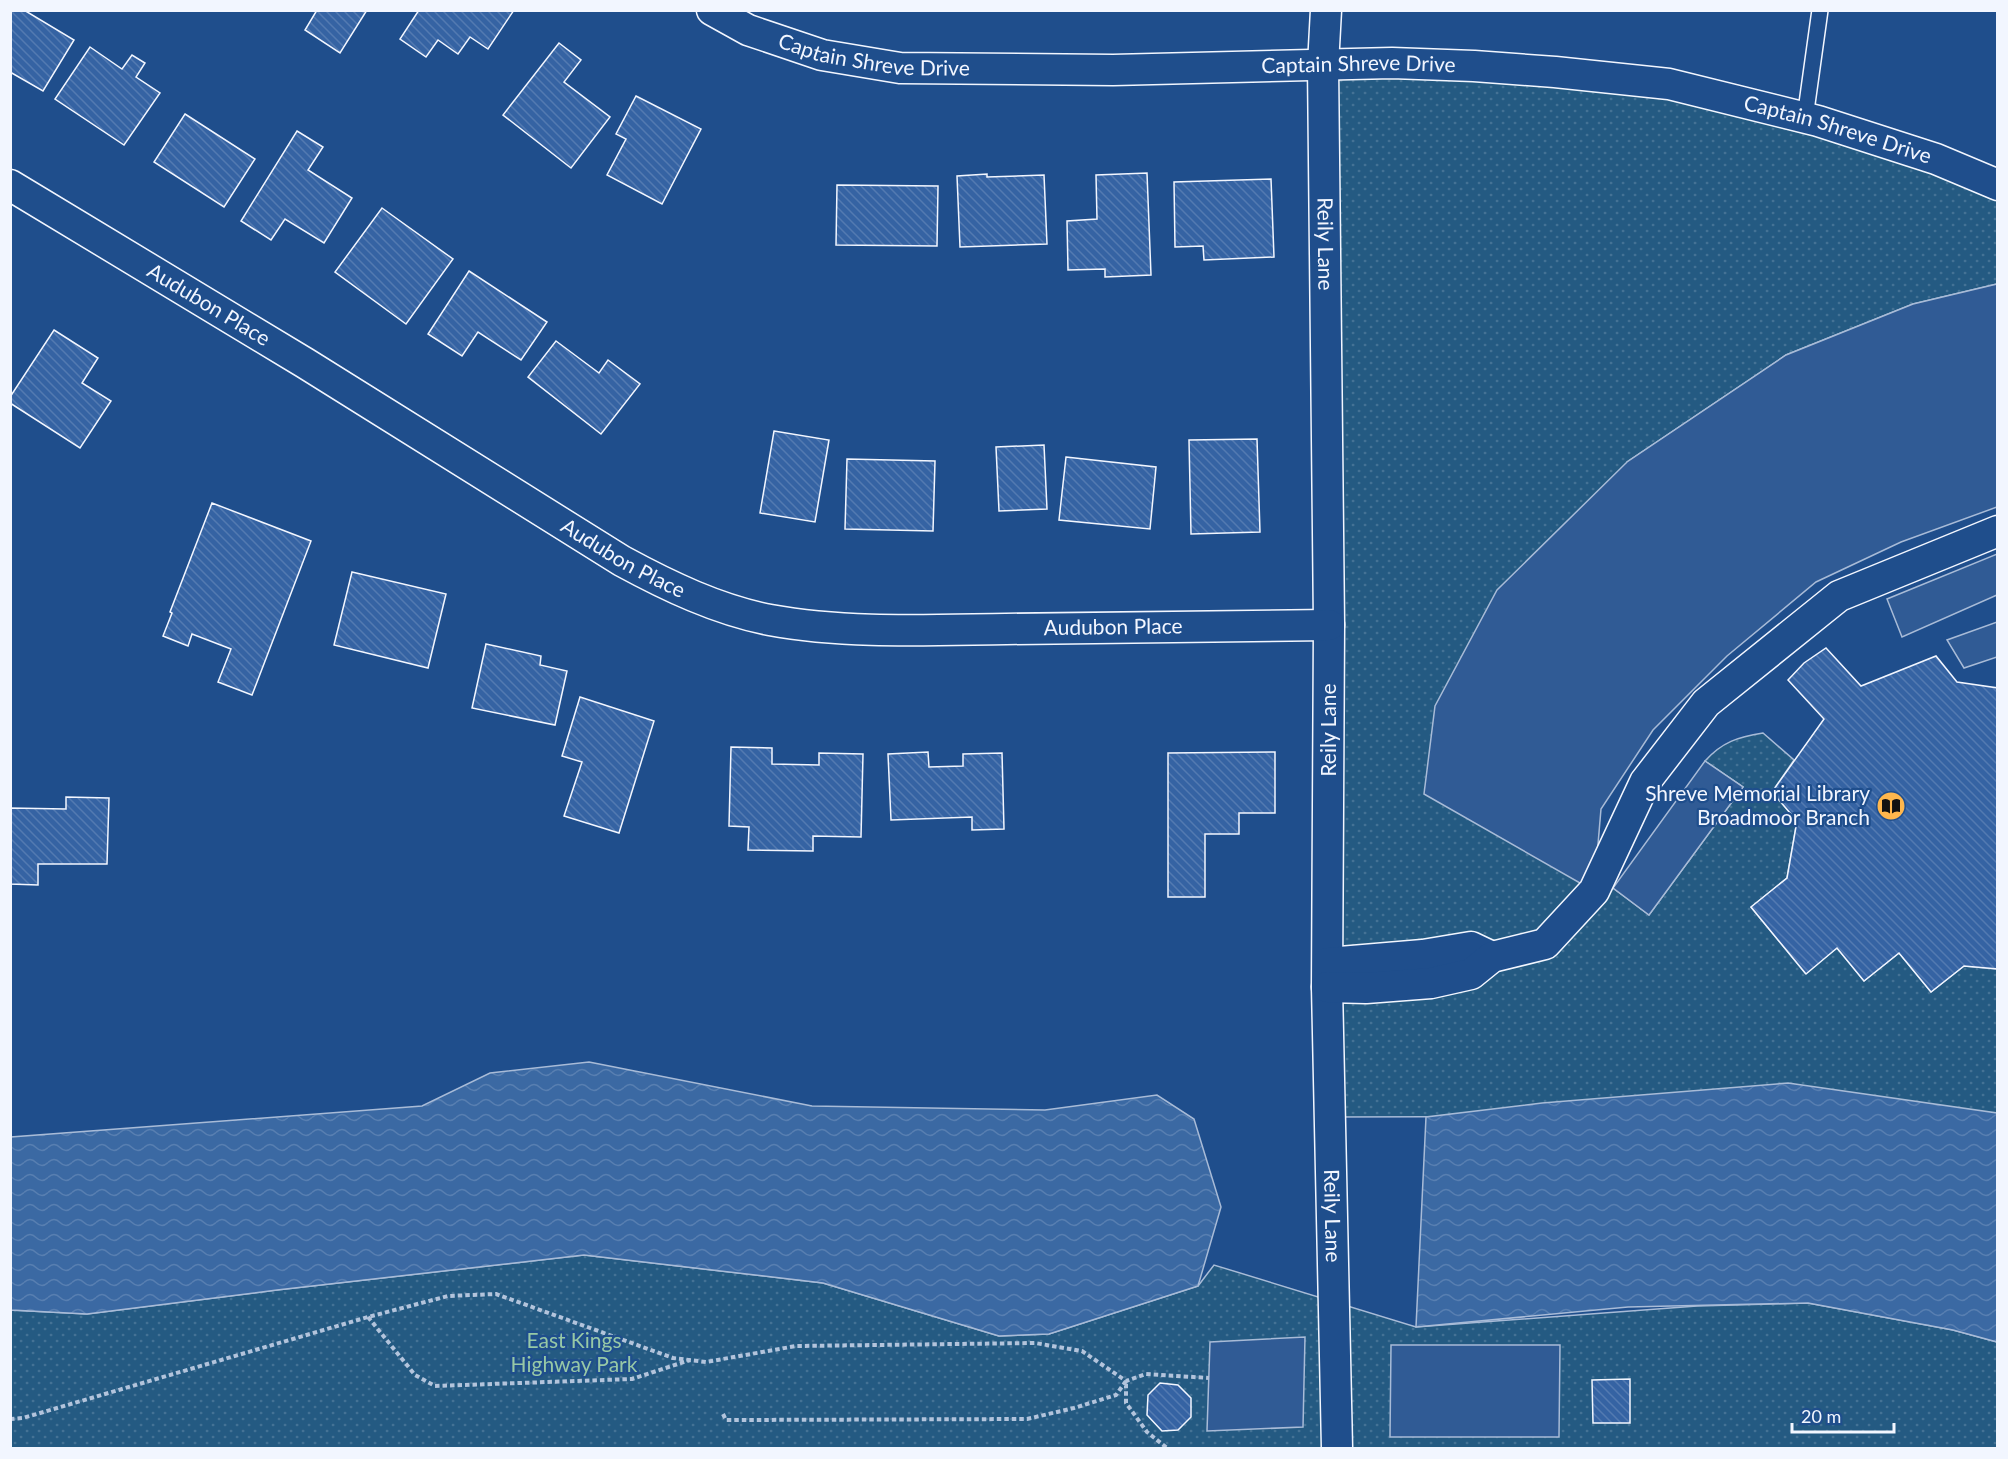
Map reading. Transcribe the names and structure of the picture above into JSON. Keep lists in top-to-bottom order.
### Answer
{
  "streets": {
    "street": ["Captain Shreve Drive", "Reily Lane", "Audubon Place"]
  },
  "crossings": [
    ["Captain Shreve Drive", "Reily Lane"],
    ["Reily Lane", "Audubon Place"]
  ],
  "parks": ["East Kings Highway Park"],
  "places": {
    "library": ["Shreve Memorial Library Broadmoor Branch"]
  },
  "scale_bar": "20 m"
}
